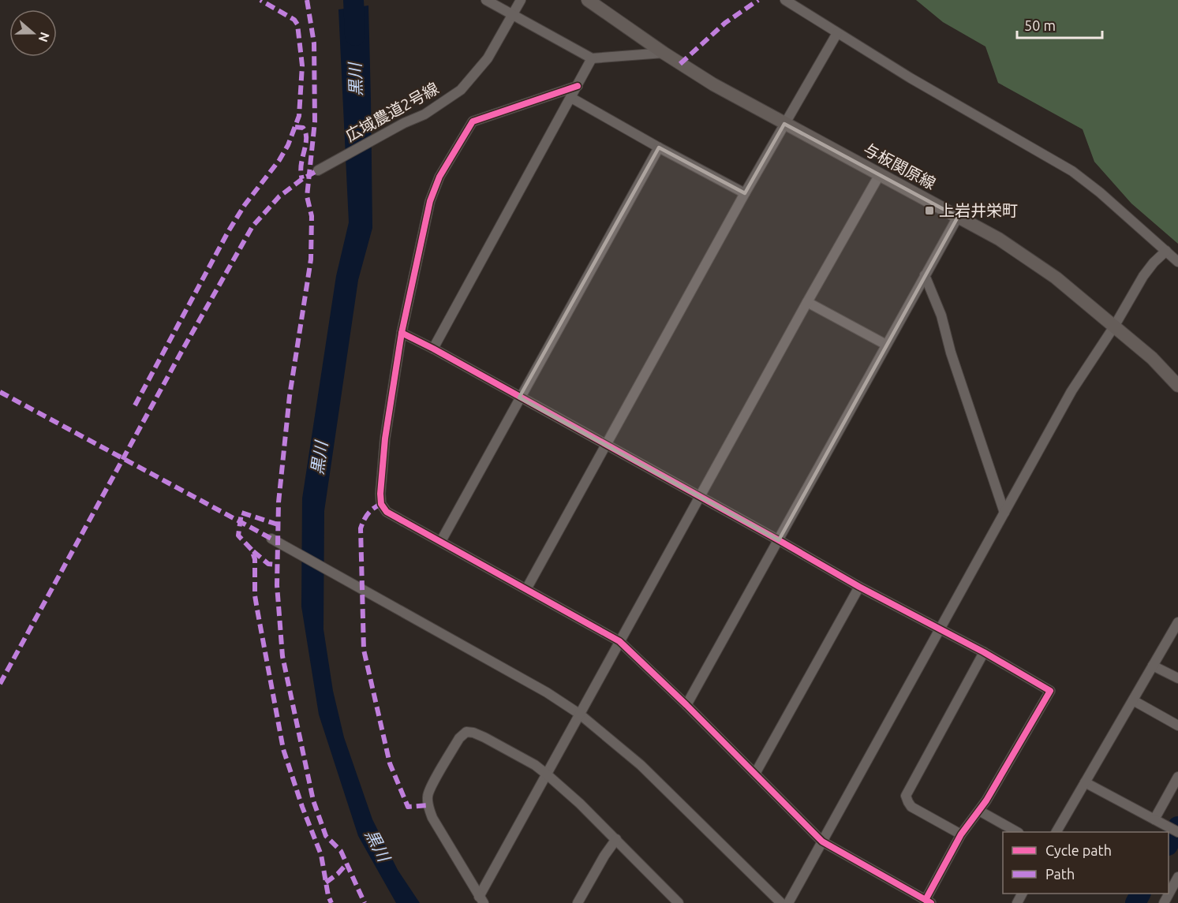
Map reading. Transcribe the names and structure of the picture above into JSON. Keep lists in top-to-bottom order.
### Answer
{
  "streets": {
    "main road": ["与板関原線"],
    "street": ["広域農道2号線"]
  },
  "water": ["黒川"],
  "places": {
    "transit": ["上岩井栄町"]
  },
  "legend": ["Cycle path", "Path"],
  "scale_bar": "50 m",
  "north": "right"
}
